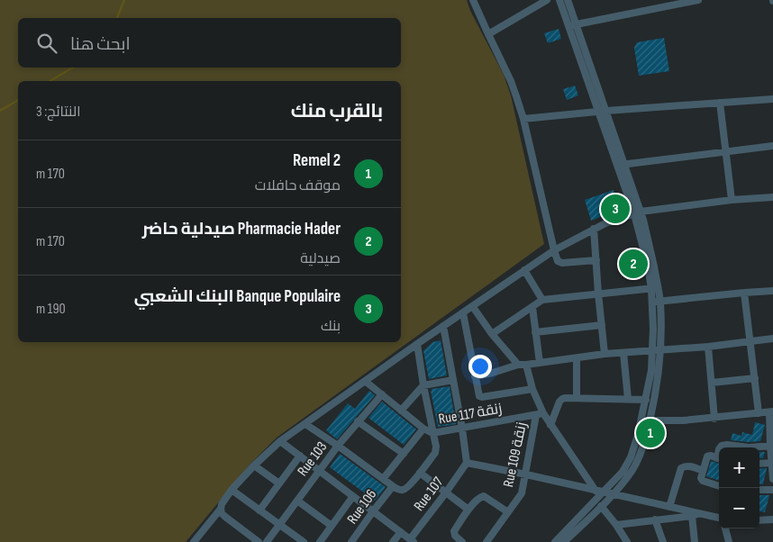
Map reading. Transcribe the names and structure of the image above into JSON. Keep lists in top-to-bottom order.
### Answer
{
  "streets": {
    "street": [
      "Rue 117 زنقة",
      "Rue 109 زنقة",
      "Rue 103",
      "Rue 107",
      "Rue 106"
    ]
  },
  "crossings": [
    ["Rue 117 زنقة", "Rue 109 زنقة"],
    ["Rue 117 زنقة", "Rue 103"]
  ],
  "page": {
    "search": "ابحث هنا",
    "heading": ["بالقرب منك", "النتائج: 3"],
    "list": [
      {
        "mark": "1",
        "name": "Remel 2",
        "note": "موقف حافلات",
        "value": "170 m"
      },
      {
        "mark": "2",
        "name": "Pharmacie Hader صيدلية حاضر",
        "note": "صيدلية",
        "value": "170 m"
      },
      {
        "mark": "3",
        "name": "Banque Populaire البنك الشعبي",
        "note": "بنك",
        "value": "190 m"
      }
    ],
    "pins": ["3", "2", "1"],
    "map_buttons": ["+", "−"]
  }
}
